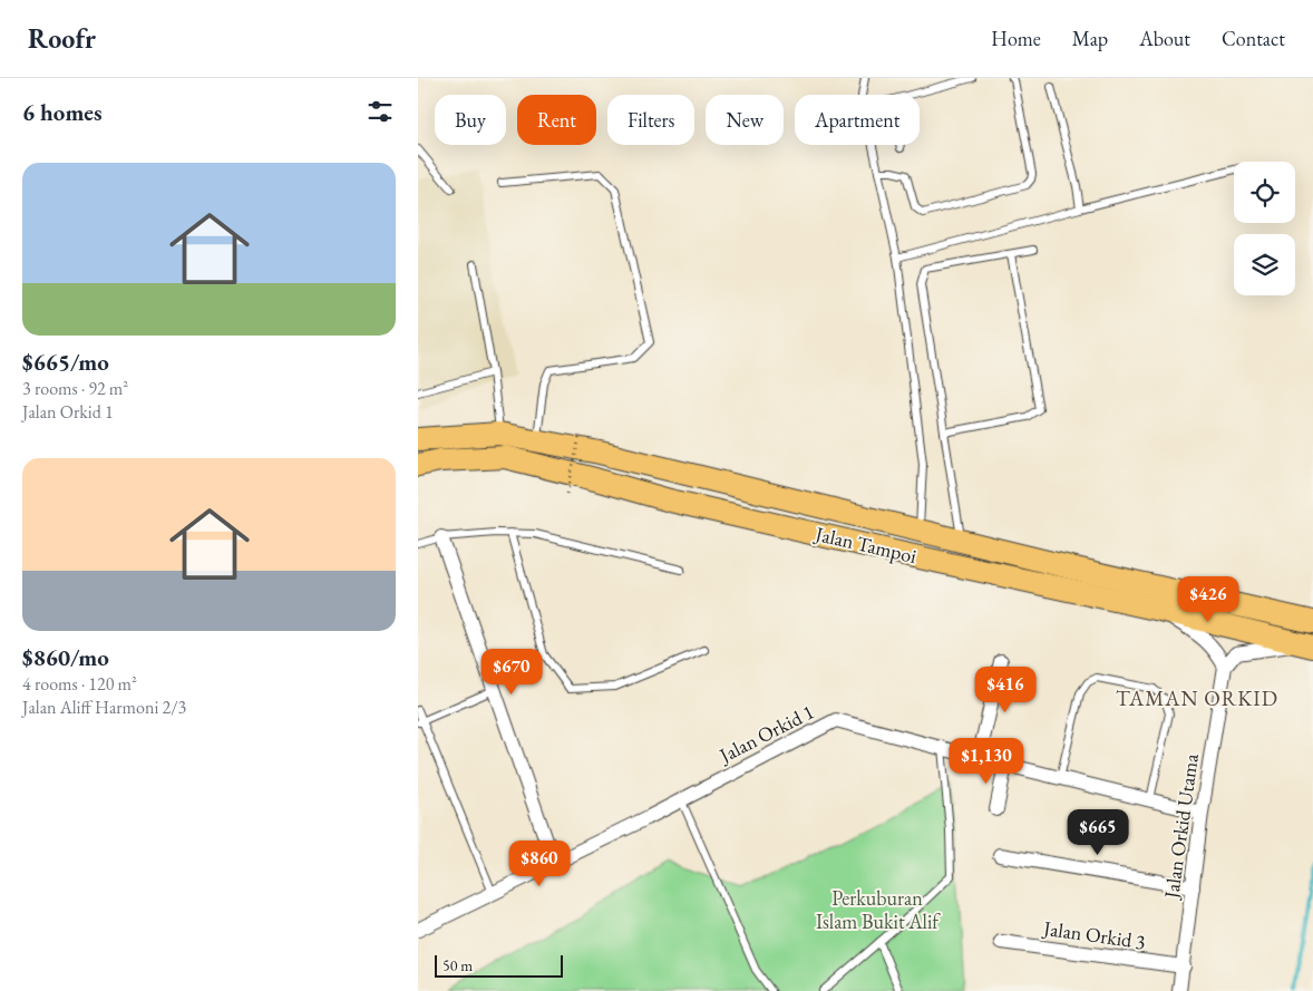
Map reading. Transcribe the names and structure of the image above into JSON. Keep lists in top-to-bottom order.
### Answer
{
  "streets": {
    "main road": ["Jalan Tampoi"],
    "street": ["Jalan Orkid 1", "Jalan Orkid Utama", "Jalan Orkid 3"]
  },
  "crossings": [
    ["Jalan Orkid 1", "Jalan Orkid Utama"],
    ["Jalan Orkid Utama", "Jalan Orkid 3"]
  ],
  "districts": ["TAMAN ORKID"],
  "parks": ["Perkuburan Islam Bukit Alif"],
  "scale_bar": "50 m",
  "page": {
    "header": "Roofr",
    "nav": [
      "Home",
      "Map",
      "About",
      "Contact"
    ],
    "heading": "6 homes",
    "chip": [
      "Buy",
      "Rent",
      "Filters",
      "New",
      "Apartment"
    ],
    "list": [
      {
        "name": "$665/mo",
        "note": "3 rooms · 92 m² · Jalan Orkid 1"
      },
      {
        "name": "$860/mo",
        "note": "4 rooms · 120 m² · Jalan Aliff Harmoni 2/3"
      }
    ],
    "price": [
      "$426",
      "$670",
      "$416",
      "$1,130",
      "$665",
      "$860"
    ],
    "scale": "50 m"
  }
}
